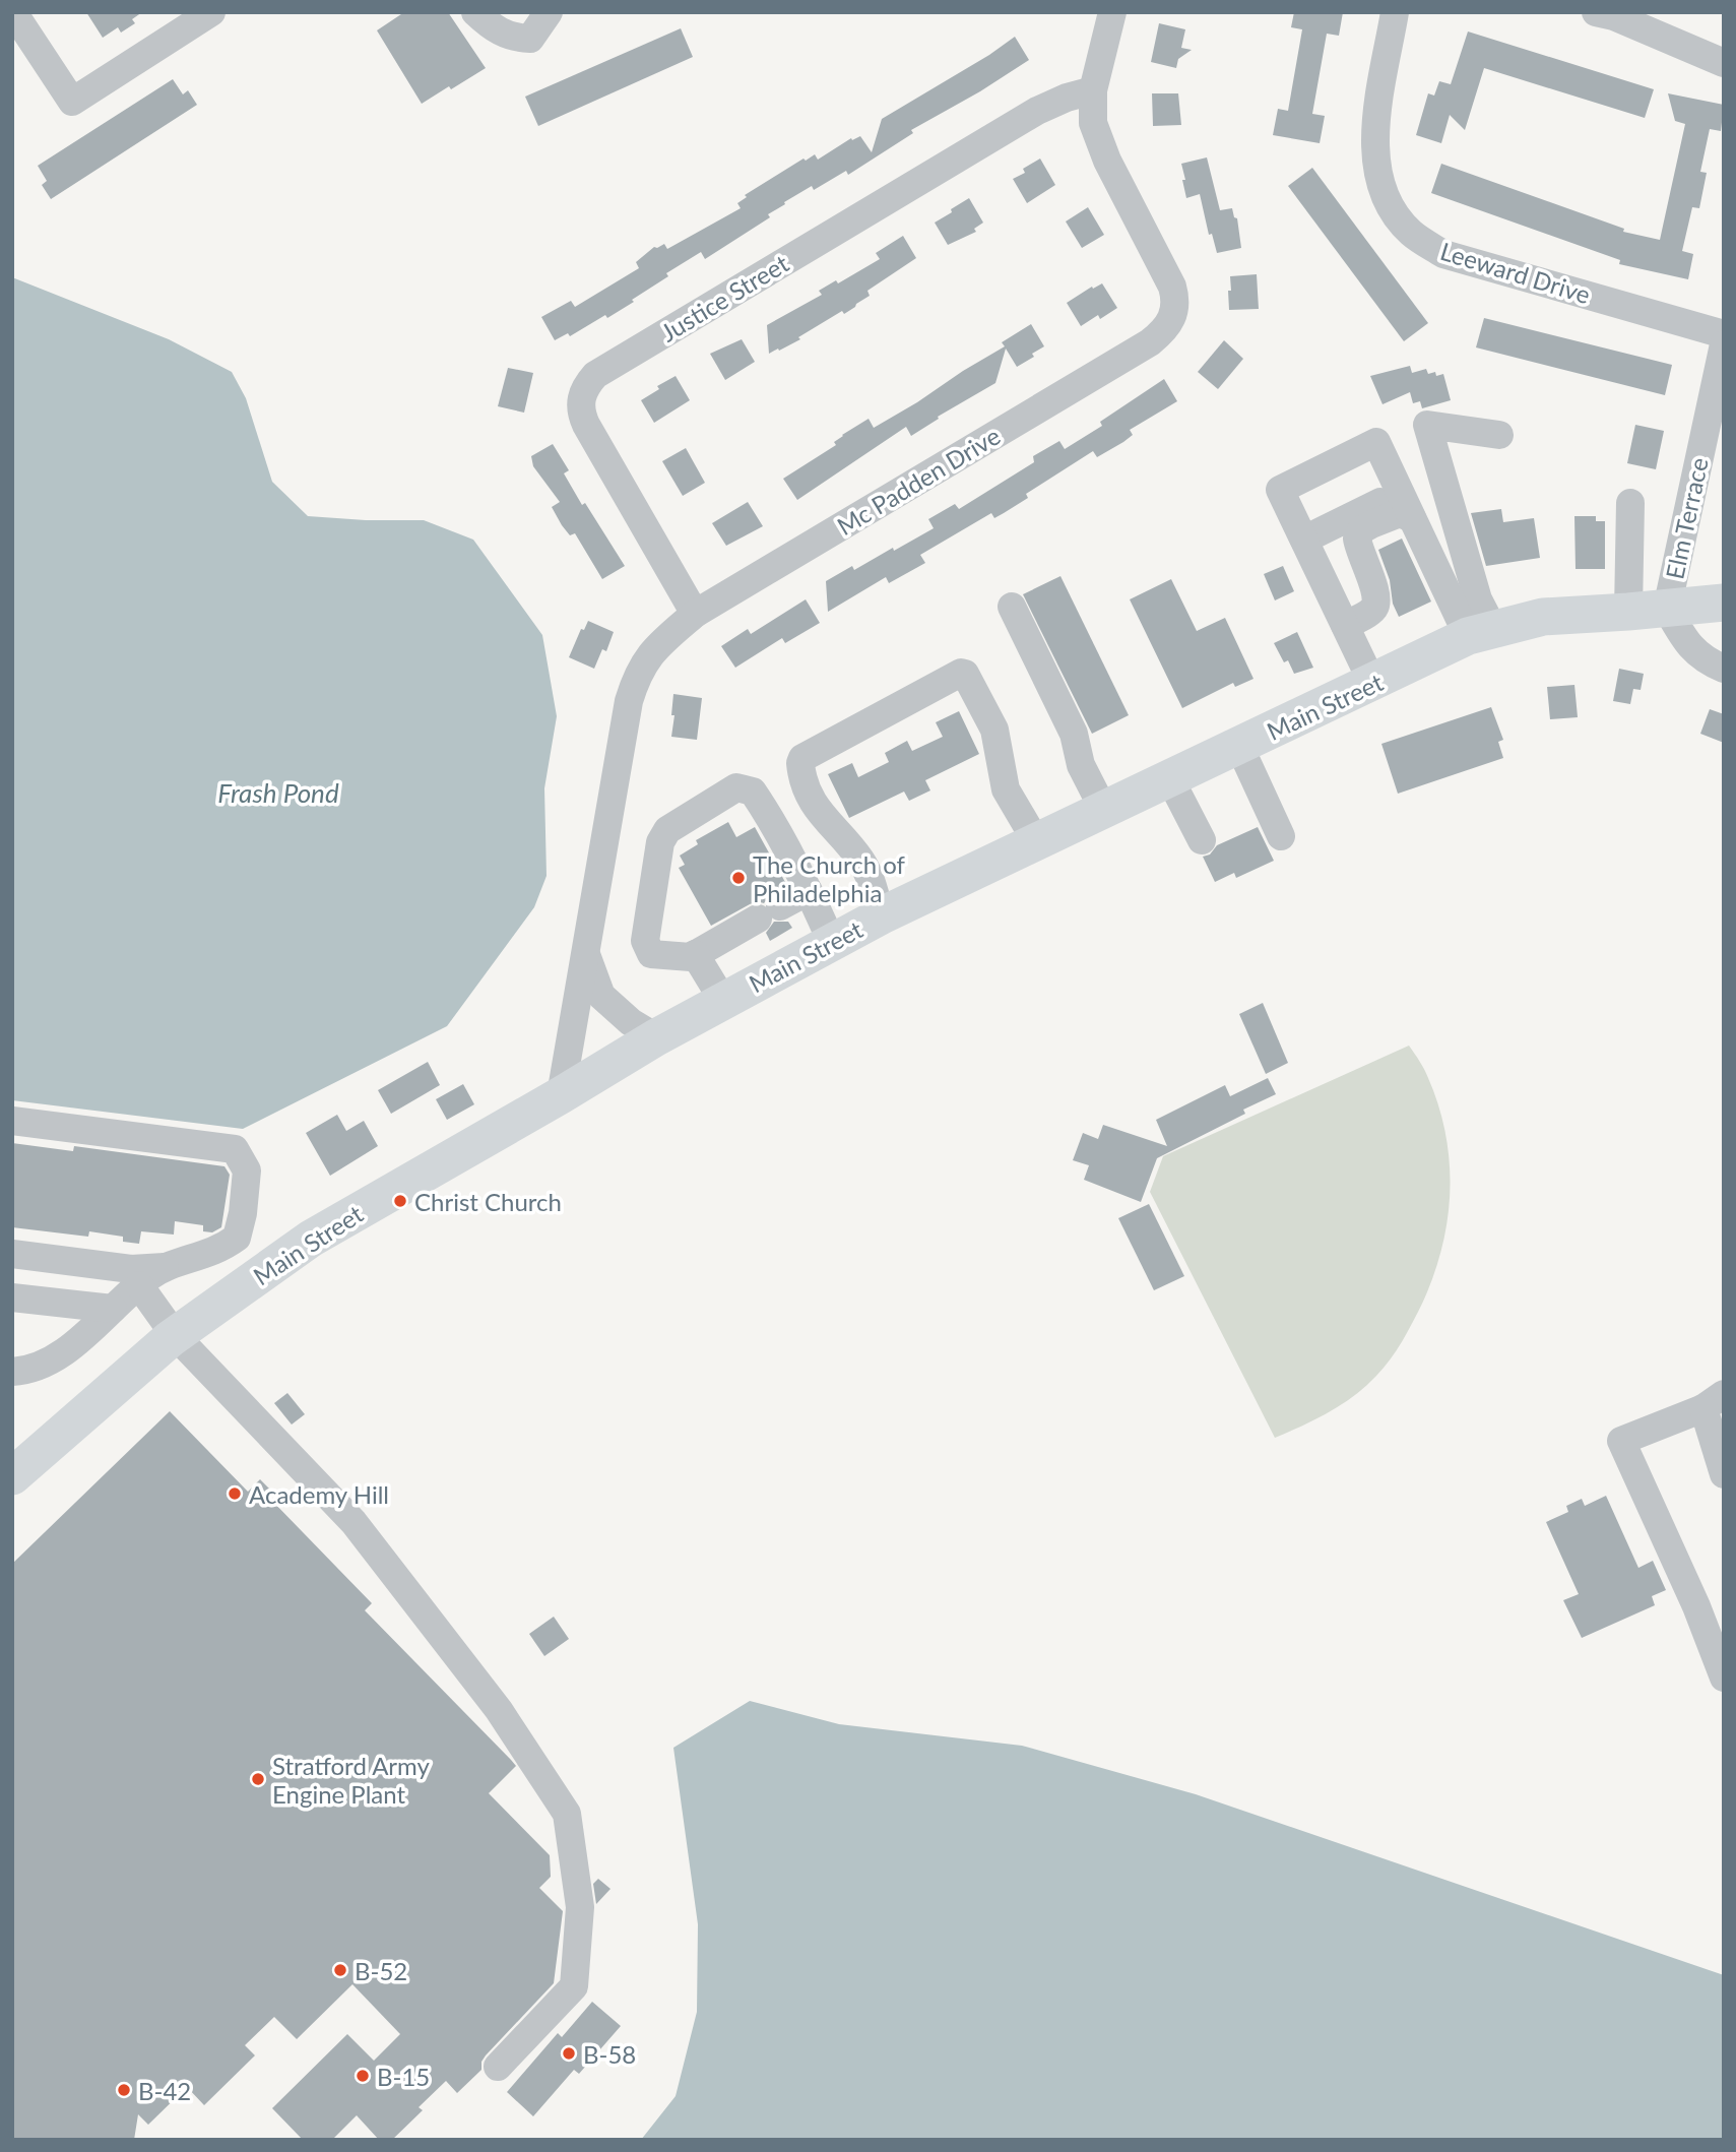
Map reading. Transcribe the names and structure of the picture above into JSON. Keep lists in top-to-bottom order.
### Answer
{
  "streets": {
    "main road": ["Main Street"],
    "street": [
      "Leeward Drive",
      "Justice Street",
      "Mc Padden Drive",
      "Elm Terrace"
    ]
  },
  "crossings": [
    ["Justice Street", "Mc Padden Drive"],
    ["Mc Padden Drive", "Main Street"],
    ["Elm Terrace", "Main Street"]
  ],
  "water": ["Frash Pond"],
  "places": [
    "The Church of Philadelphia",
    "Christ Church",
    "Academy Hill",
    "Stratford Army Engine Plant",
    "B-52",
    "B-58",
    "B-15",
    "B-42"
  ]
}
